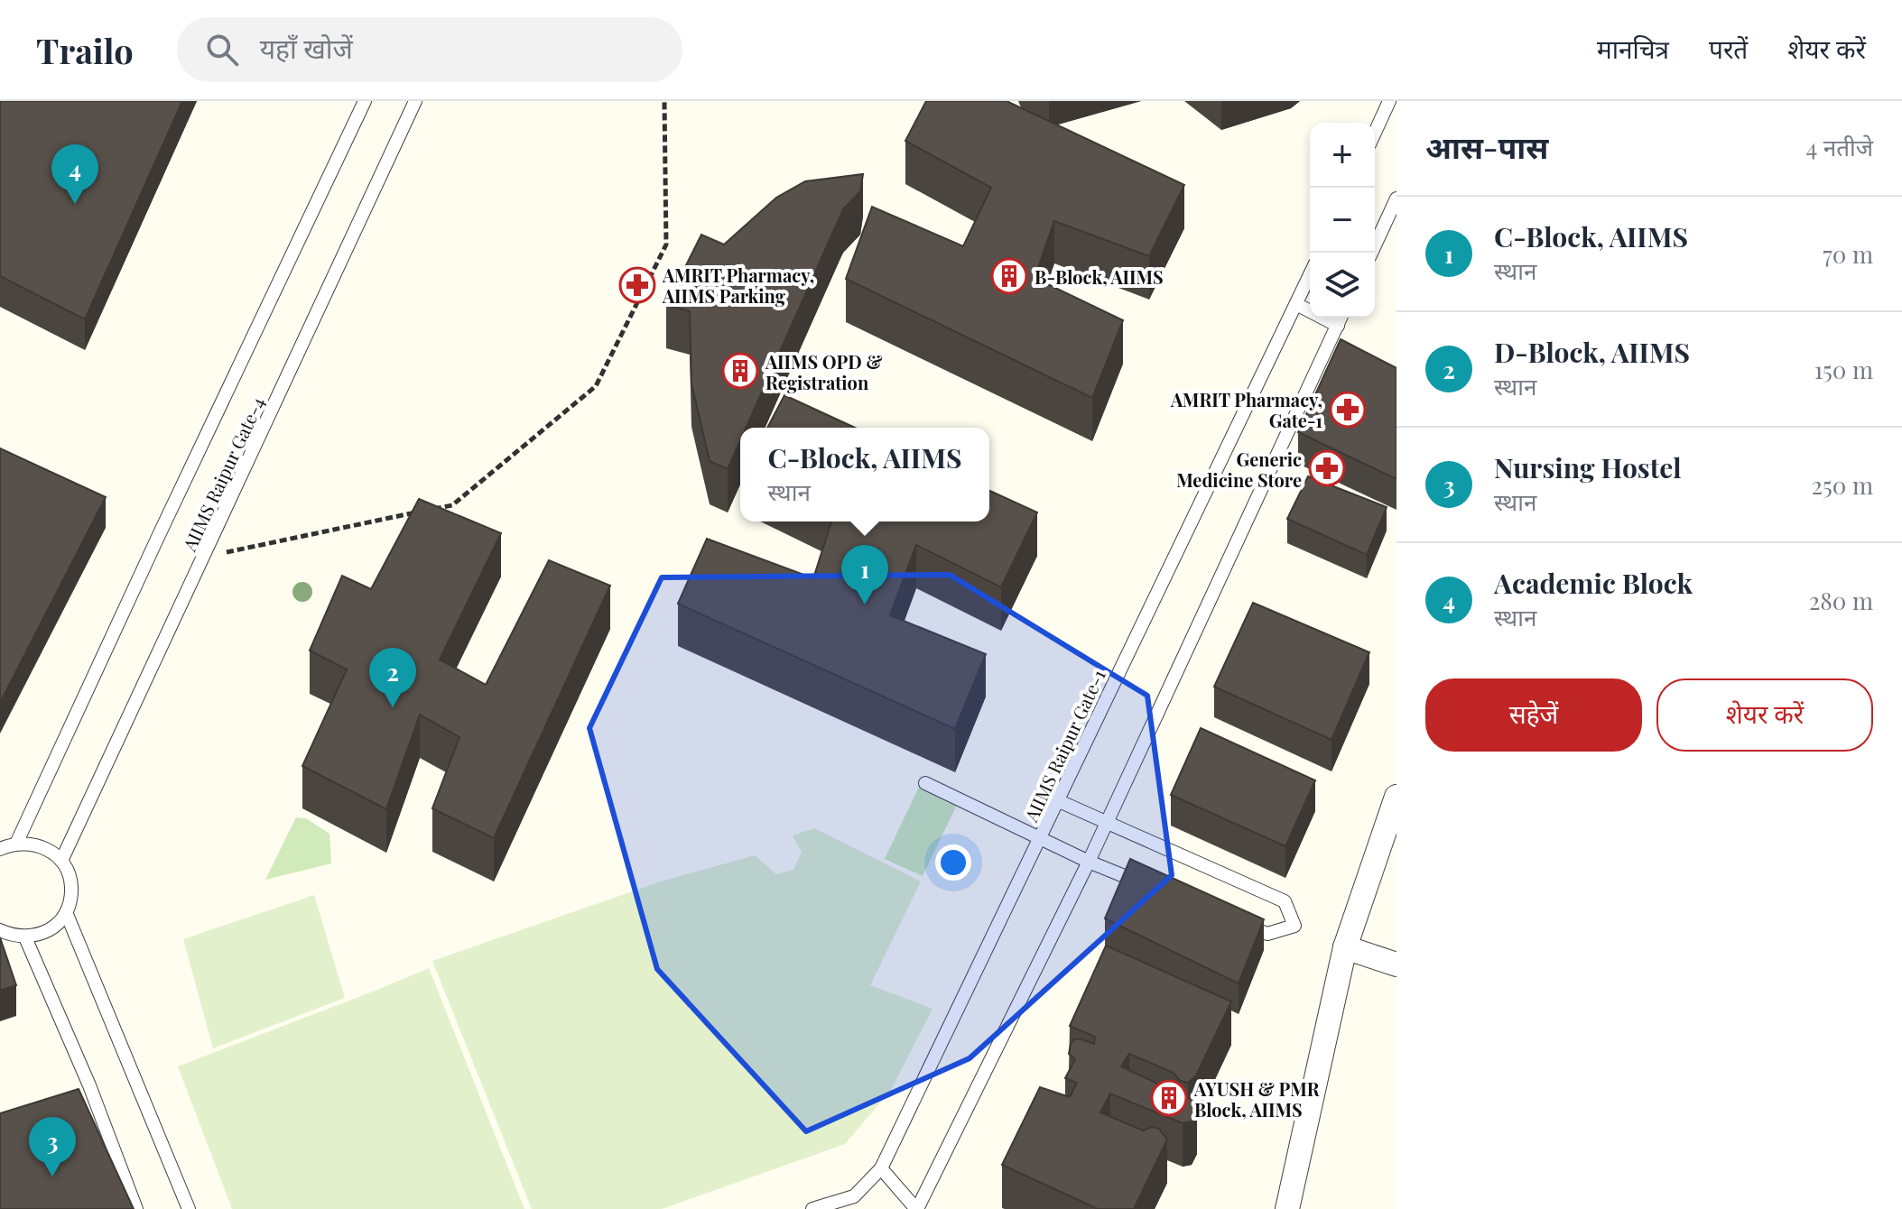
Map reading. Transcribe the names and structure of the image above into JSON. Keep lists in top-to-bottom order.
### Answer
{
  "streets": {
    "lane": ["AIIMS Raipur Gate-4", "AIIMS Raipur Gate-1"]
  },
  "places": {
    "building": ["B-Block, AIIMS", "AIIMS OPD & Registration", "AYUSH & PMR Block, AIIMS"],
    "pharmacy": ["AMRIT Pharmacy, AIIMS Parking", "AMRIT Pharmacy, Gate-1", "Generic Medicine Store"]
  },
  "page": {
    "header": "Trailo",
    "search": "यहाँ खोजें",
    "nav": ["मानचित्र", "परतें", "शेयर करें"],
    "heading": ["आस-पास", "4 नतीजे"],
    "map_buttons": ["+", "−"],
    "pins": [
      "4",
      "1",
      "2",
      "3"
    ],
    "list": [
      {
        "mark": "1",
        "name": "C-Block, AIIMS",
        "note": "स्थान",
        "value": "70 m"
      },
      {
        "mark": "2",
        "name": "D-Block, AIIMS",
        "note": "स्थान",
        "value": "150 m"
      },
      {
        "mark": "3",
        "name": "Nursing Hostel",
        "note": "स्थान",
        "value": "250 m"
      },
      {
        "mark": "4",
        "name": "Academic Block",
        "note": "स्थान",
        "value": "280 m"
      }
    ],
    "popup": ["C-Block, AIIMS", "स्थान"],
    "buttons": ["सहेजें", "शेयर करें"]
  }
}
